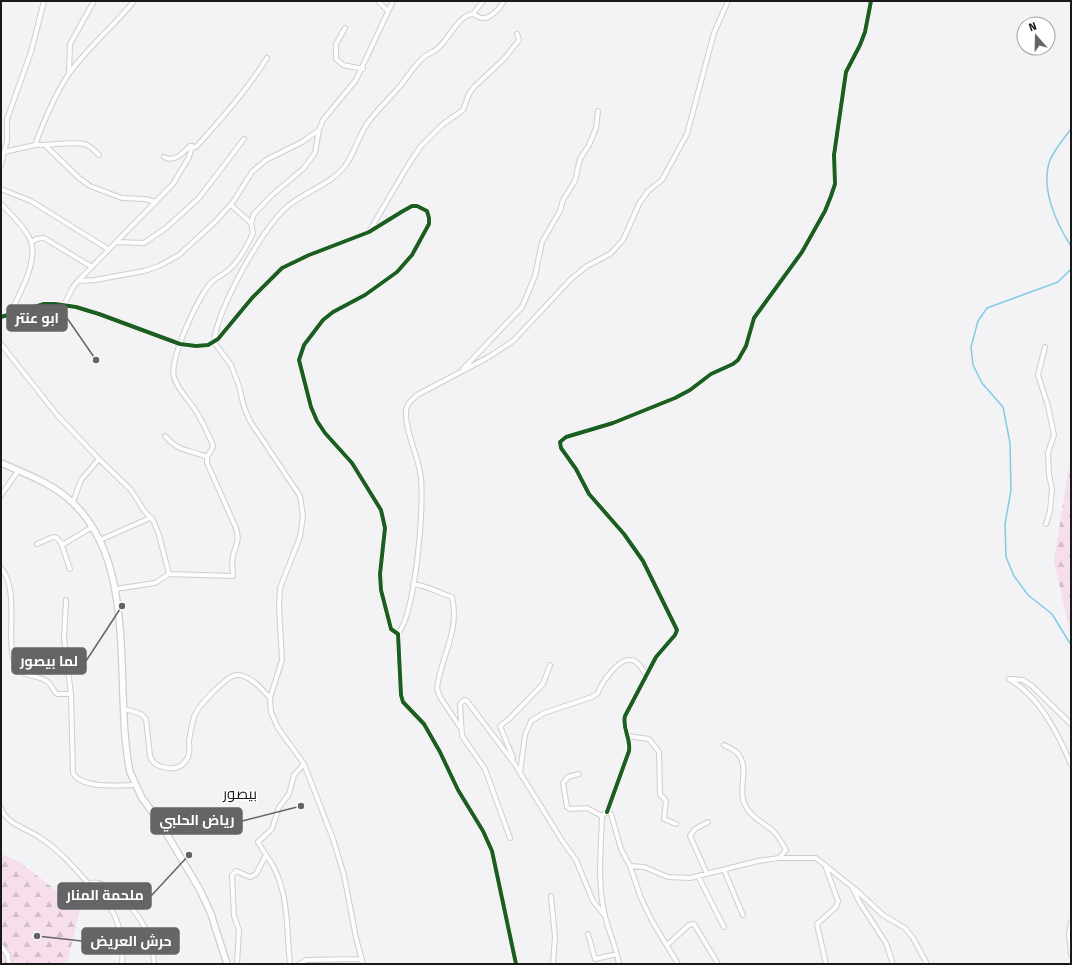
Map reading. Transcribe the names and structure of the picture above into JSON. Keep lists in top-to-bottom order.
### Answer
{
  "districts": ["بيصور"],
  "places": [
    "ابو عنتر",
    "لما بيصور",
    "رياض الحلبي",
    "ملحمة المنار",
    "حرش العريض"
  ],
  "north": "top"
}
